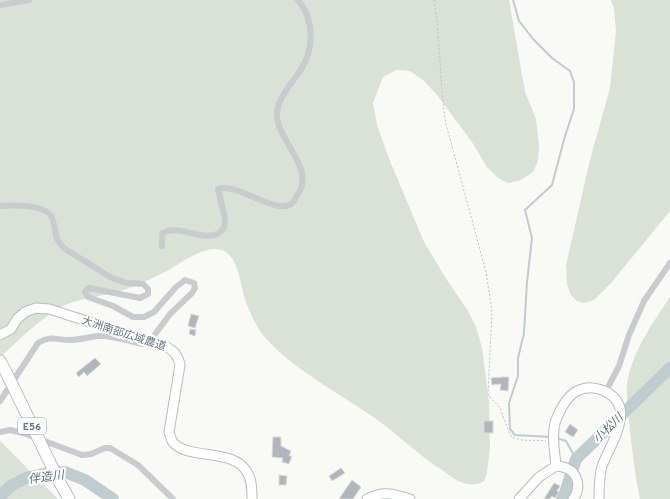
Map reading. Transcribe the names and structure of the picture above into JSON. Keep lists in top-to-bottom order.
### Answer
{
  "streets": {
    "highway": ["E56"],
    "street": ["大洲南部広域農道"]
  },
  "water": ["小松川", "伴造川"]
}
